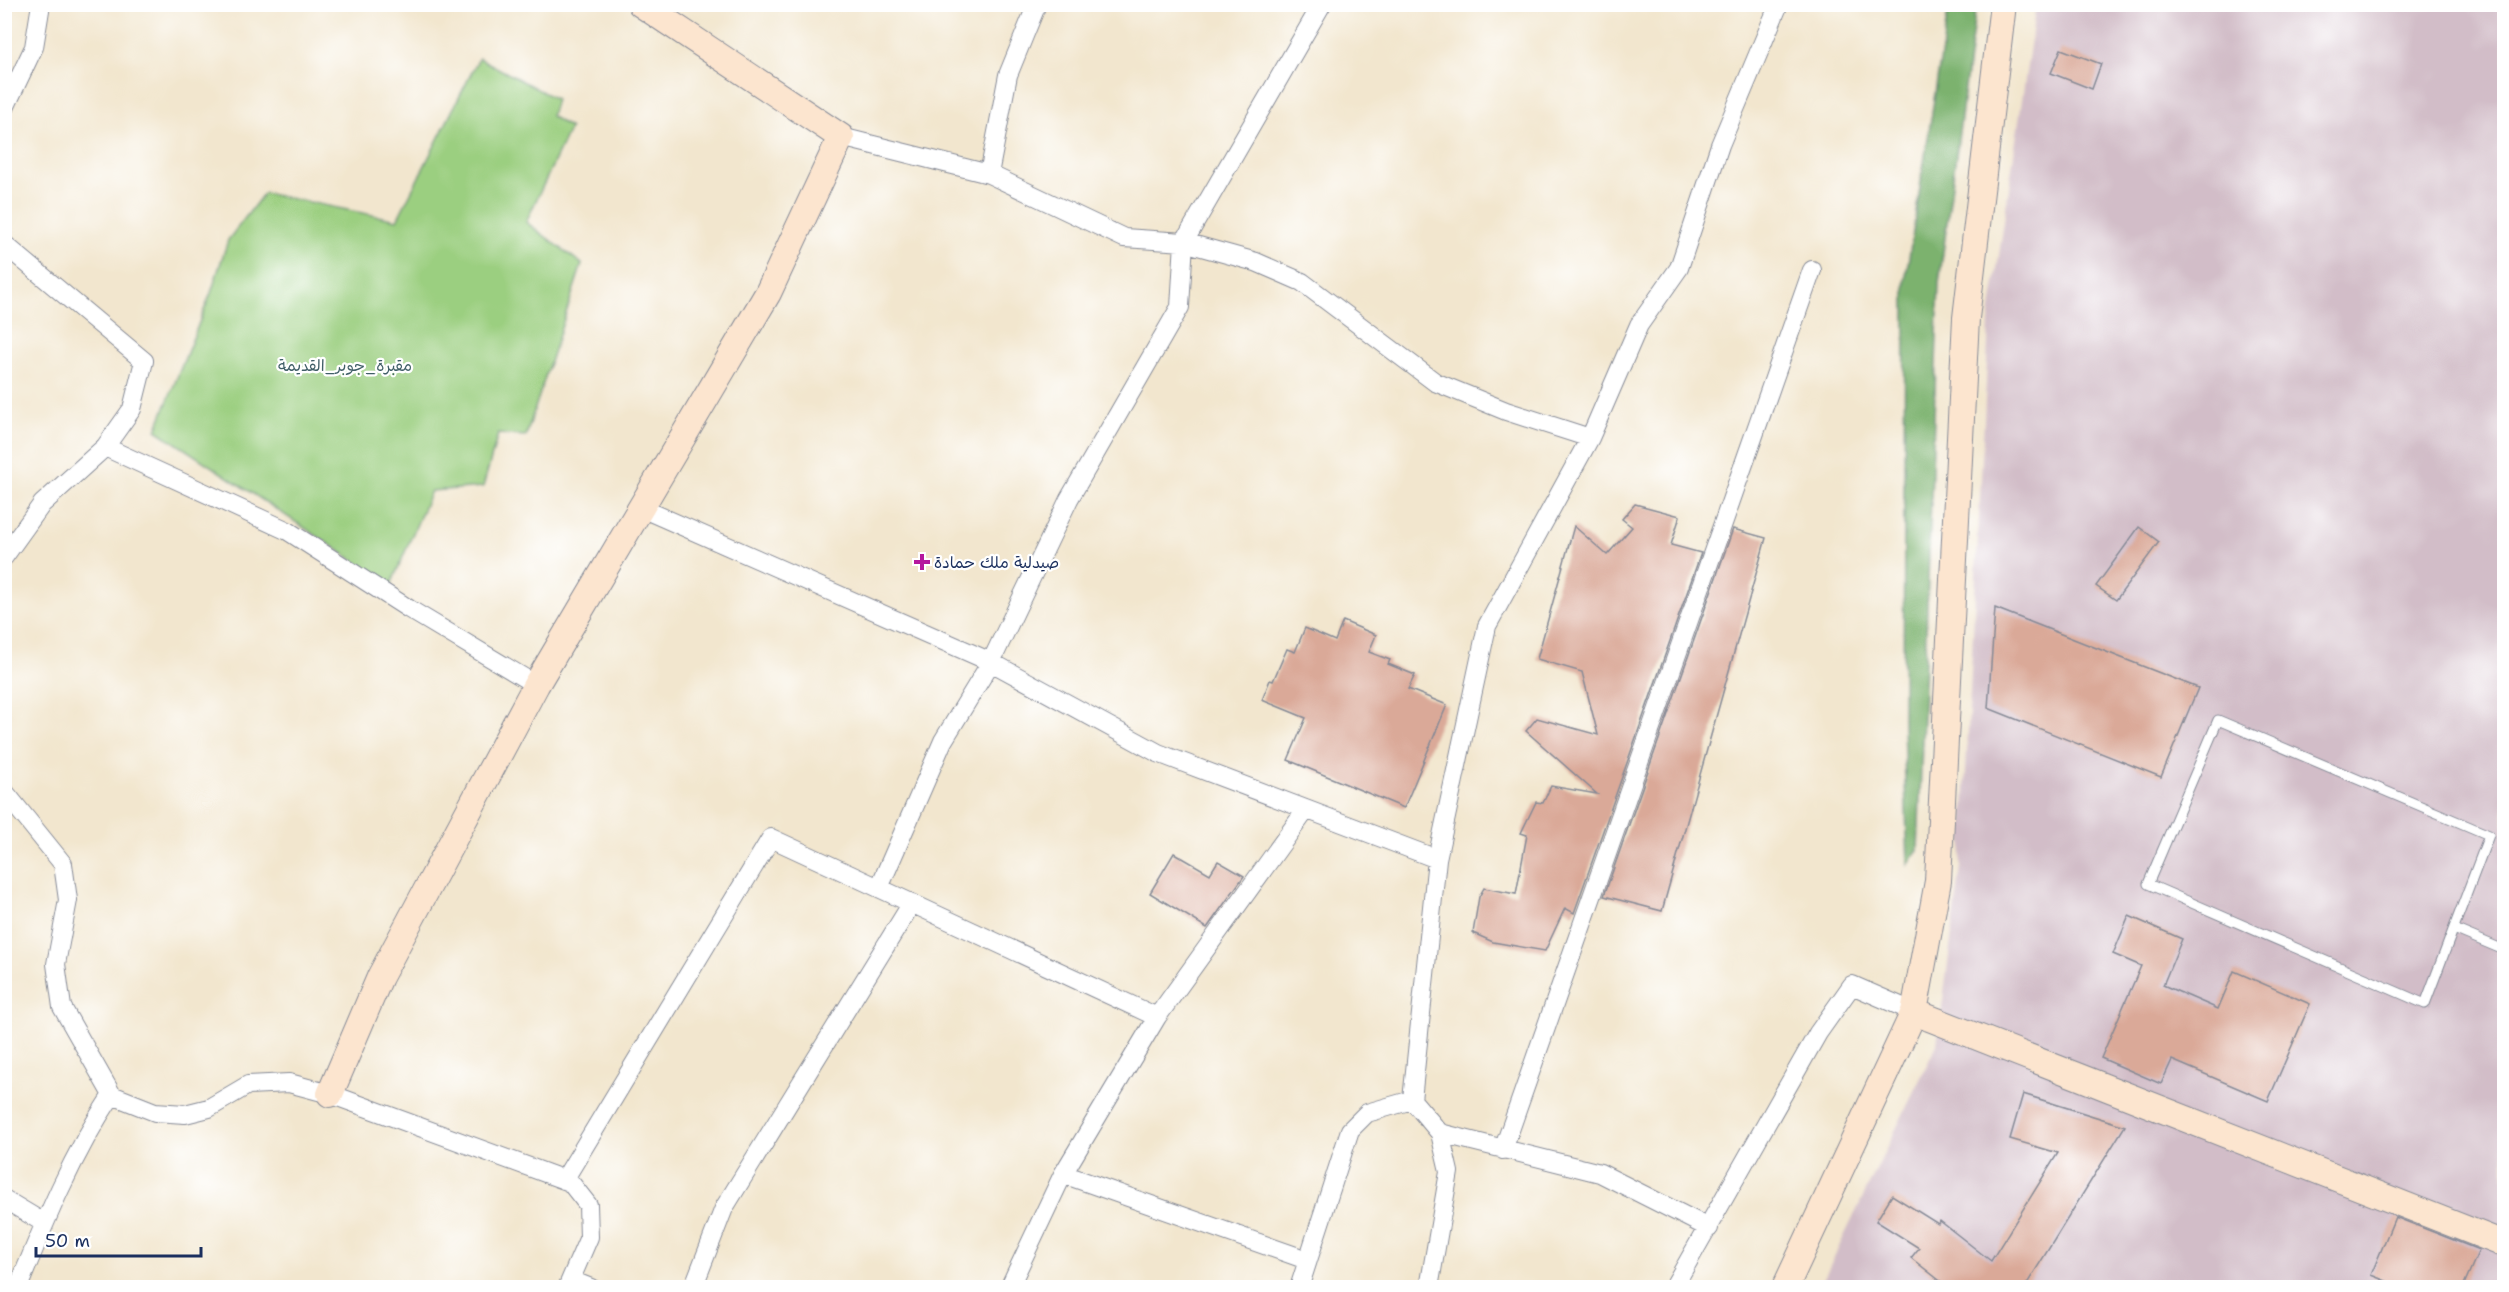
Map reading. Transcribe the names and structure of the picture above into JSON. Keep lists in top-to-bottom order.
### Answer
{
  "parks": ["مقبرة_جوبر_القديمة"],
  "places": {
    "health": ["صيدلية ملك حمادة"]
  },
  "scale_bar": "50 m"
}
